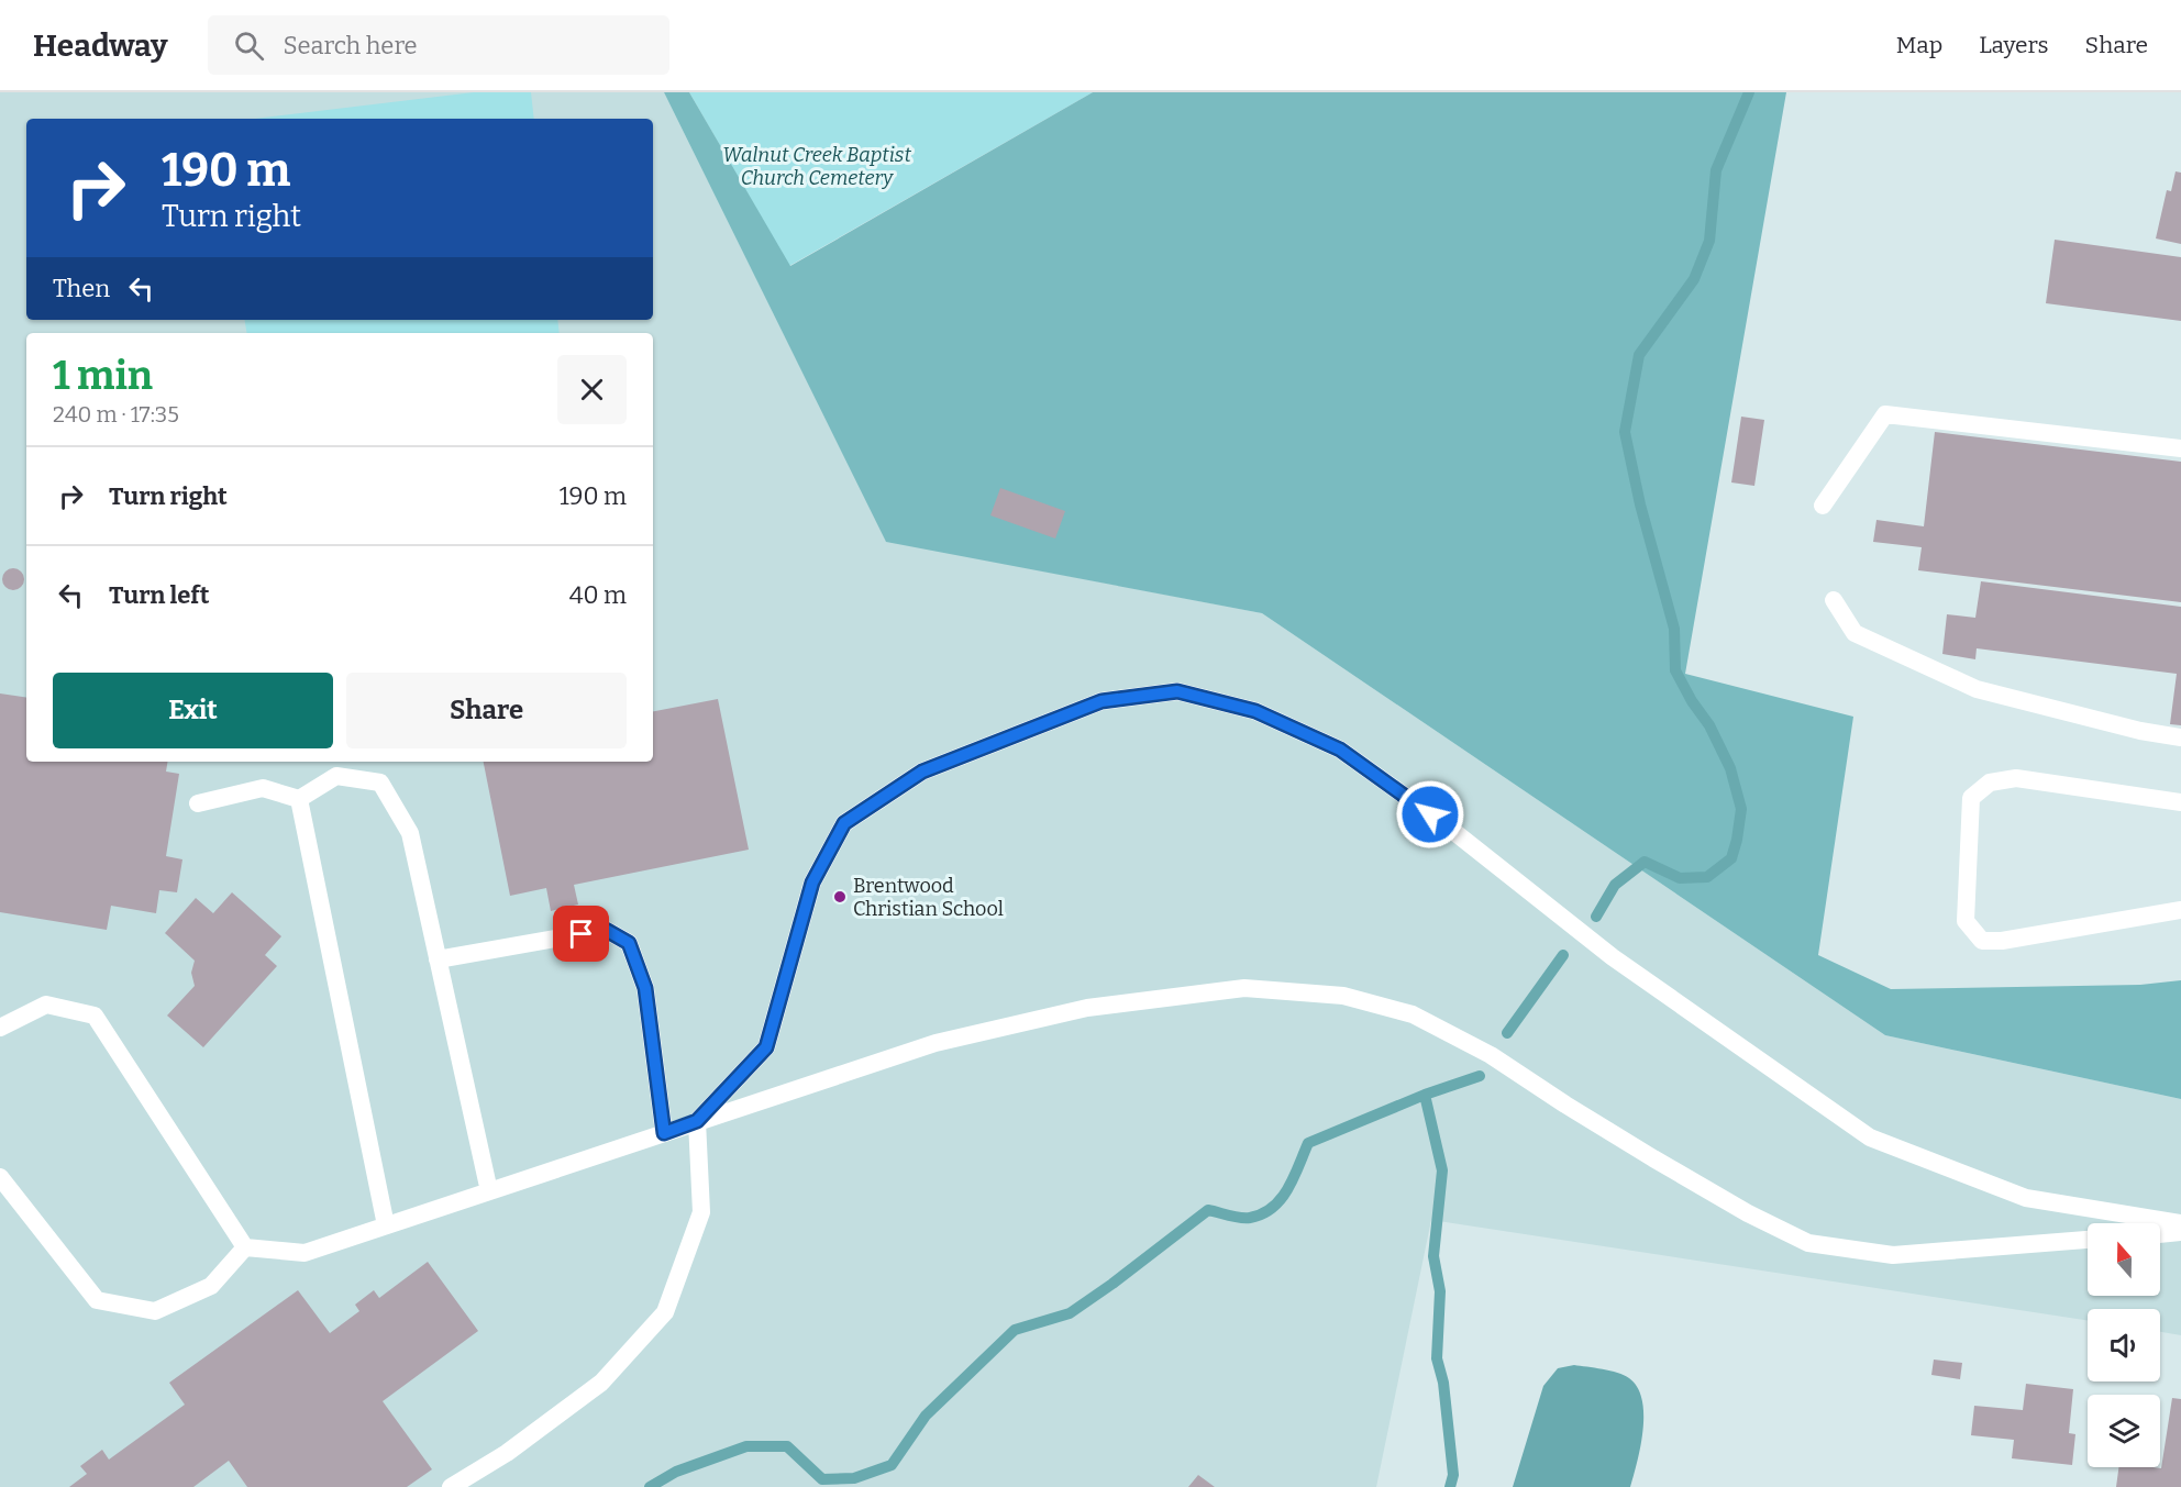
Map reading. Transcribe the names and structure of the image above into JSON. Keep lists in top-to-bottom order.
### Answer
{
  "parks": ["Walnut Creek Baptist Church Cemetery"],
  "places": ["Brentwood Christian School"],
  "north": "top",
  "page": {
    "header": "Headway",
    "search": "Search here",
    "nav": ["Map", "Layers", "Share"],
    "turn": ["190 m", "Turn right"],
    "then": "Then",
    "heading": ["1 min", "240 m · 17:35"],
    "list": [
      {
        "name": "Turn right",
        "value": "190 m"
      },
      {
        "name": "Turn left",
        "value": "40 m"
      }
    ],
    "buttons": ["Exit", "Share"]
  }
}
